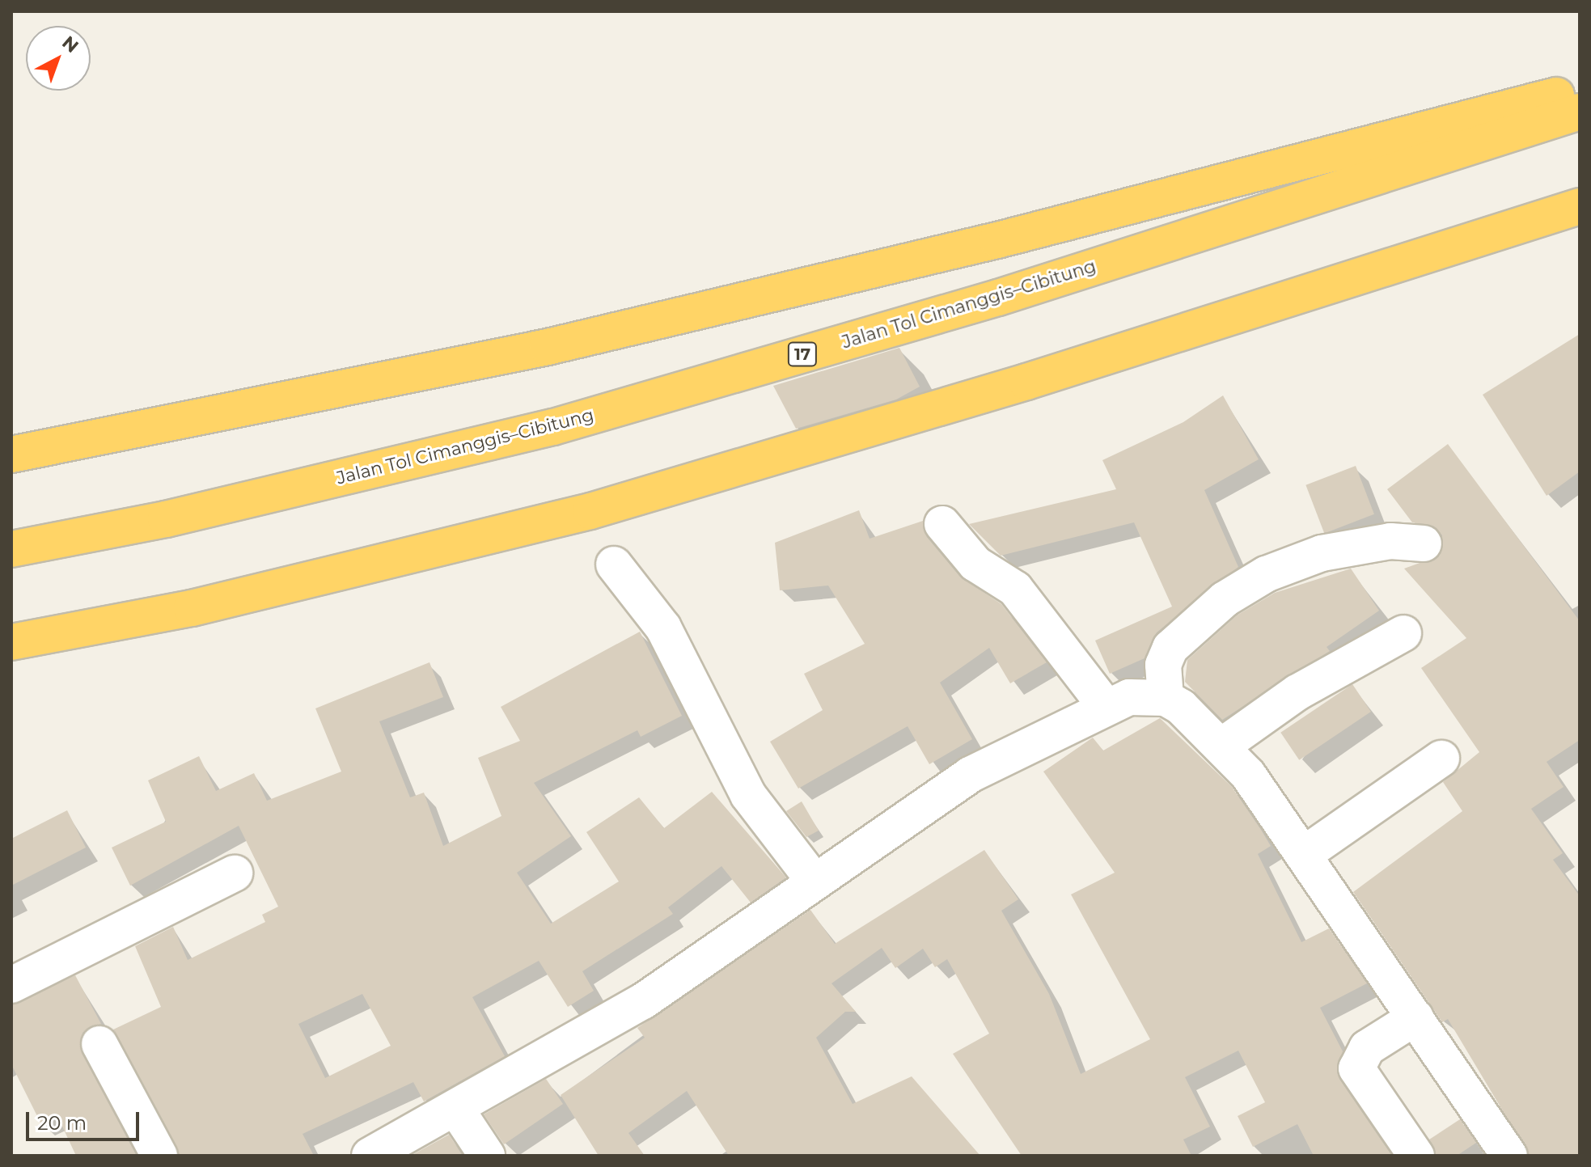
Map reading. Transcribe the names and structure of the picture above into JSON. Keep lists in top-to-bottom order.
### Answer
{
  "streets": {
    "highway": ["Jalan Tol Cimanggis–Cibitung", "17"]
  },
  "scale_bar": "20 m",
  "north": "top right"
}
